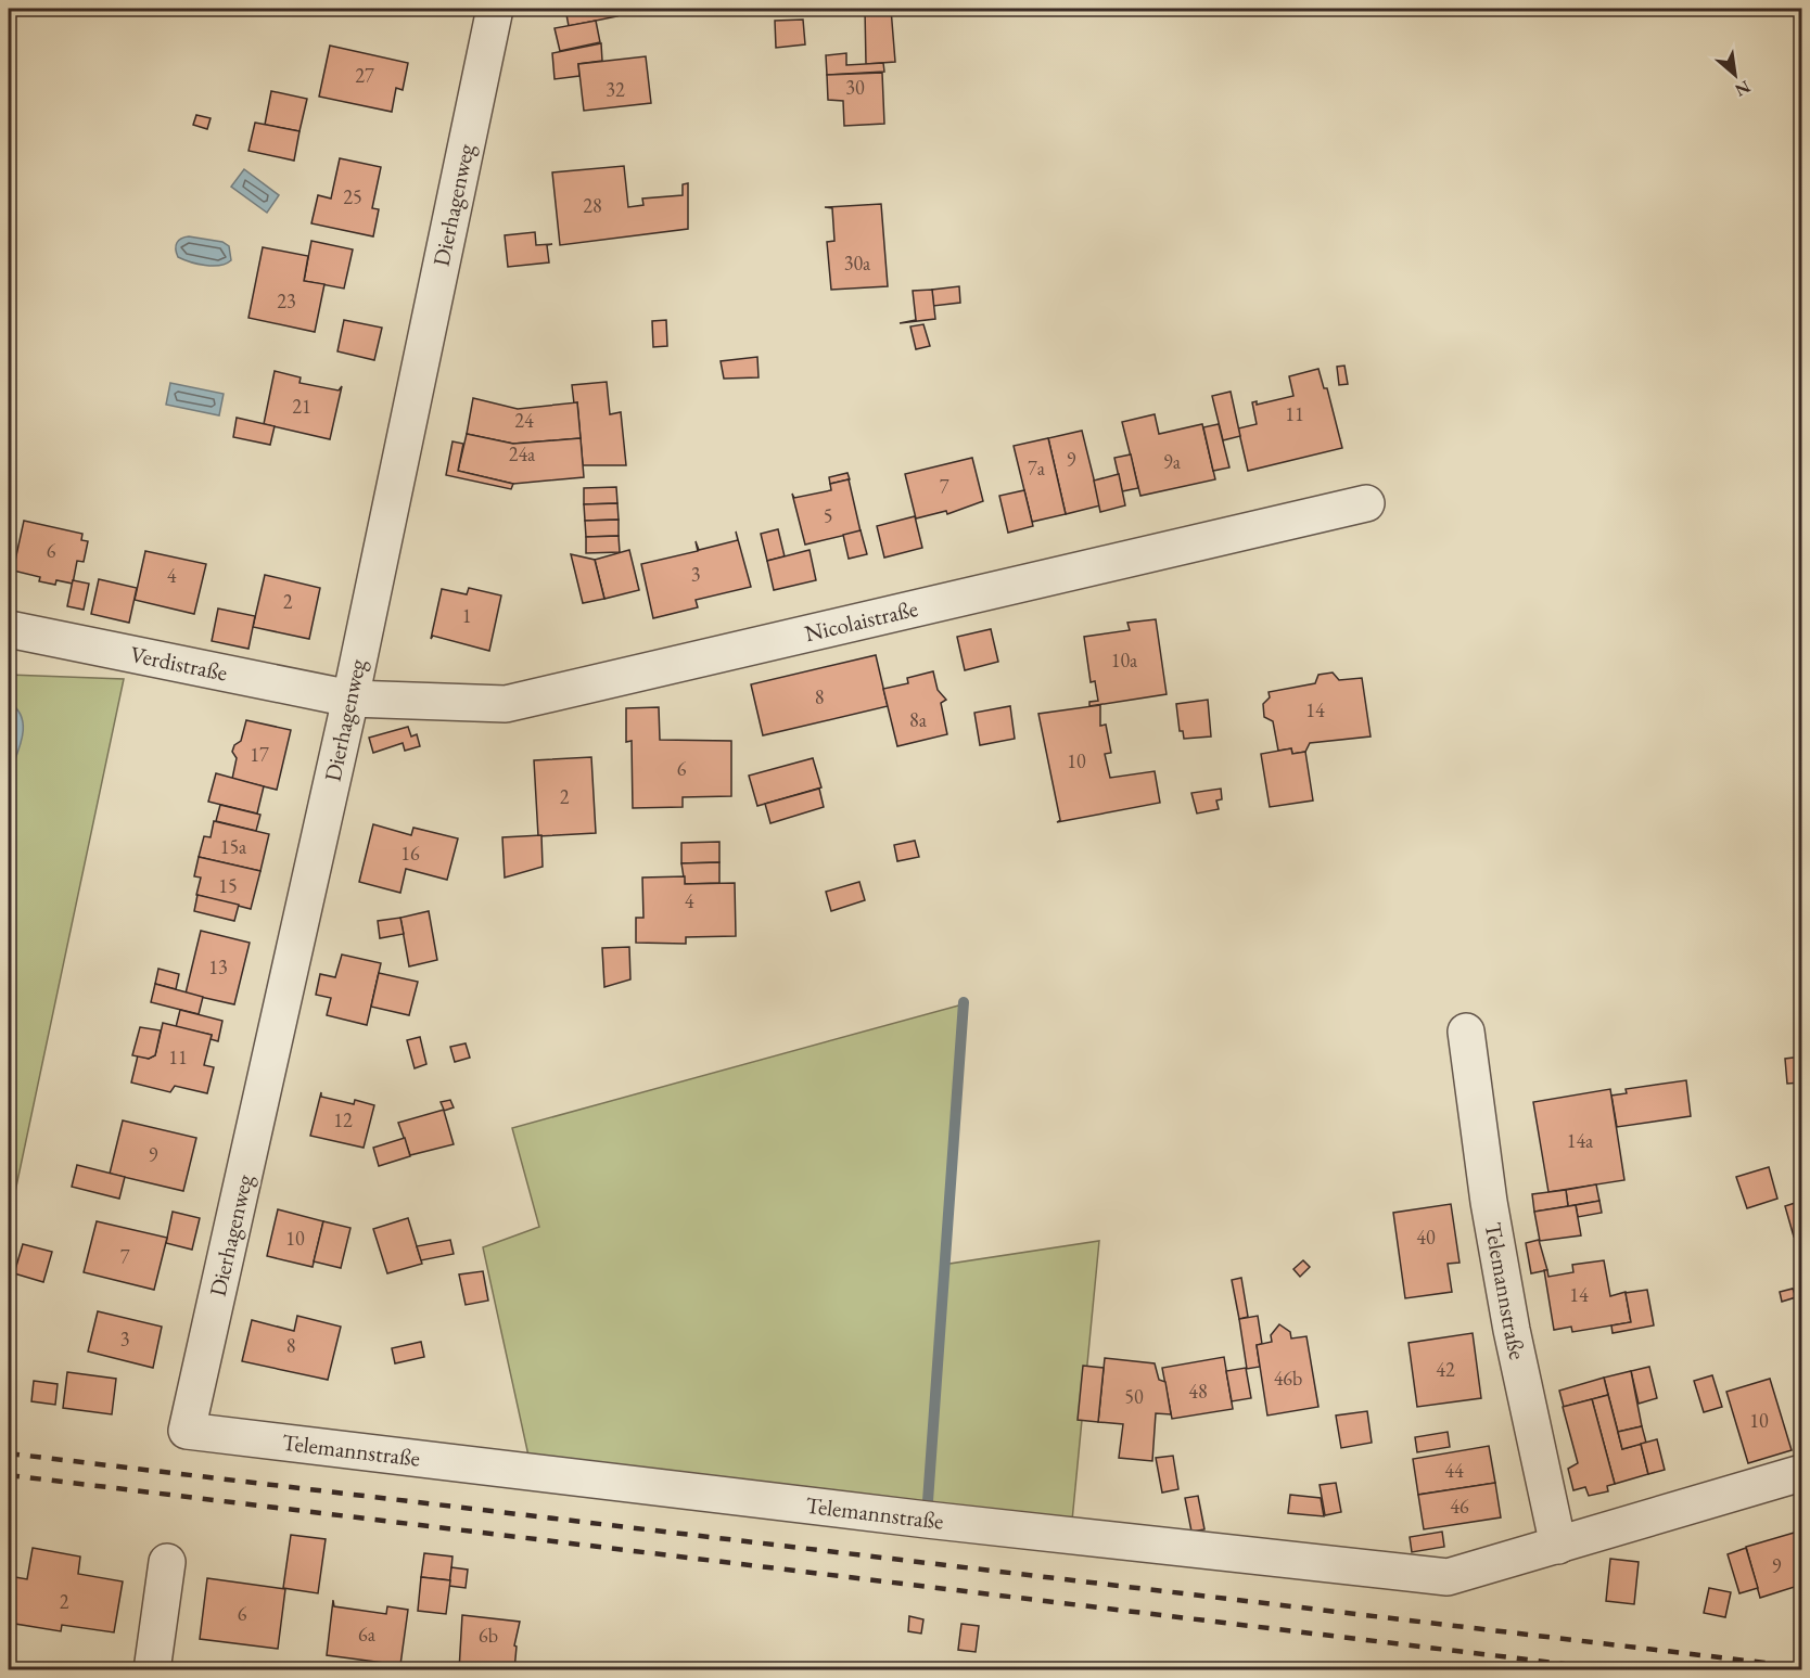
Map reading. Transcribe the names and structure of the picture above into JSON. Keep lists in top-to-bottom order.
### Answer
{
  "streets": {
    "street": [
      "Dierhagenweg",
      "Nicolaistraße",
      "Verdistraße",
      "Telemannstraße"
    ]
  },
  "crossings": [
    ["Dierhagenweg", "Nicolaistraße"],
    ["Dierhagenweg", "Verdistraße"],
    ["Dierhagenweg", "Telemannstraße"],
    ["Nicolaistraße", "Verdistraße"]
  ],
  "house_numbers": [
    "27",
    "30",
    "32",
    "25",
    "28",
    "30a",
    "23",
    "21",
    "11",
    "24",
    "24a",
    "9",
    "9a",
    "7a",
    "7",
    "5",
    "6",
    "3",
    "4",
    "2",
    "1",
    "10a",
    "8",
    "14",
    "8a",
    "17",
    "10",
    "6",
    "2",
    "15a",
    "16",
    "15",
    "4",
    "13",
    "11",
    "12",
    "14a",
    "9",
    "40",
    "10",
    "7",
    "14",
    "3",
    "8",
    "42",
    "46b",
    "48",
    "50",
    "10",
    "44",
    "46",
    "9",
    "2",
    "6",
    "6a",
    "6b"
  ],
  "north": "bottom right"
}
